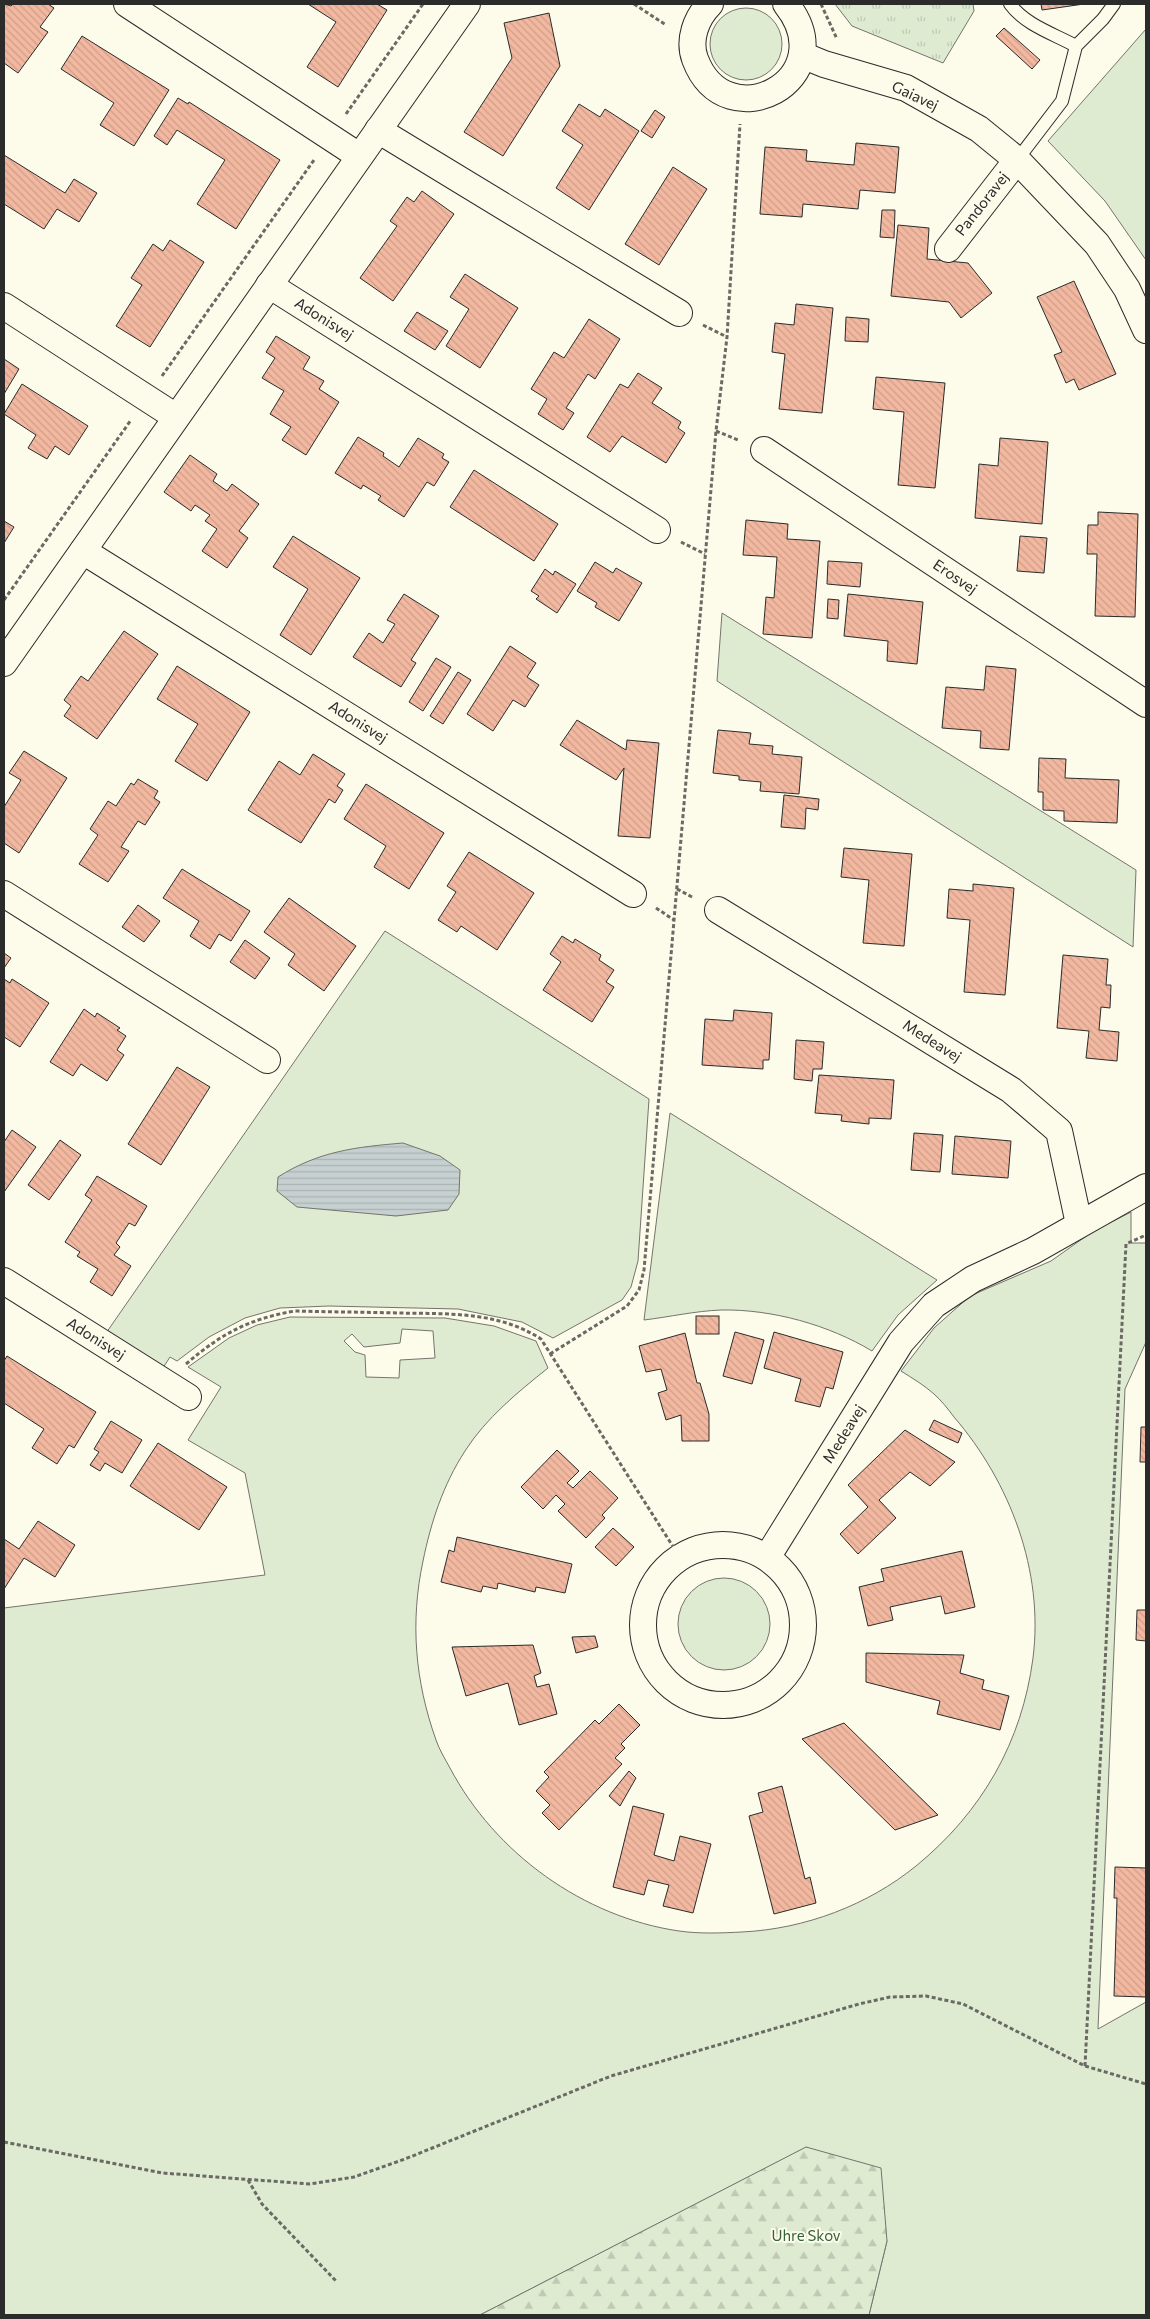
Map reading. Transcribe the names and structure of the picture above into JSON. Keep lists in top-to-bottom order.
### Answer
{
  "streets": {
    "street": [
      "Gaiavej",
      "Pandoravej",
      "Adonisvej",
      "Erosvej",
      "Medeavej"
    ]
  },
  "crossings": [
    ["Gaiavej", "Pandoravej"]
  ],
  "parks": ["Uhre Skov"]
}
